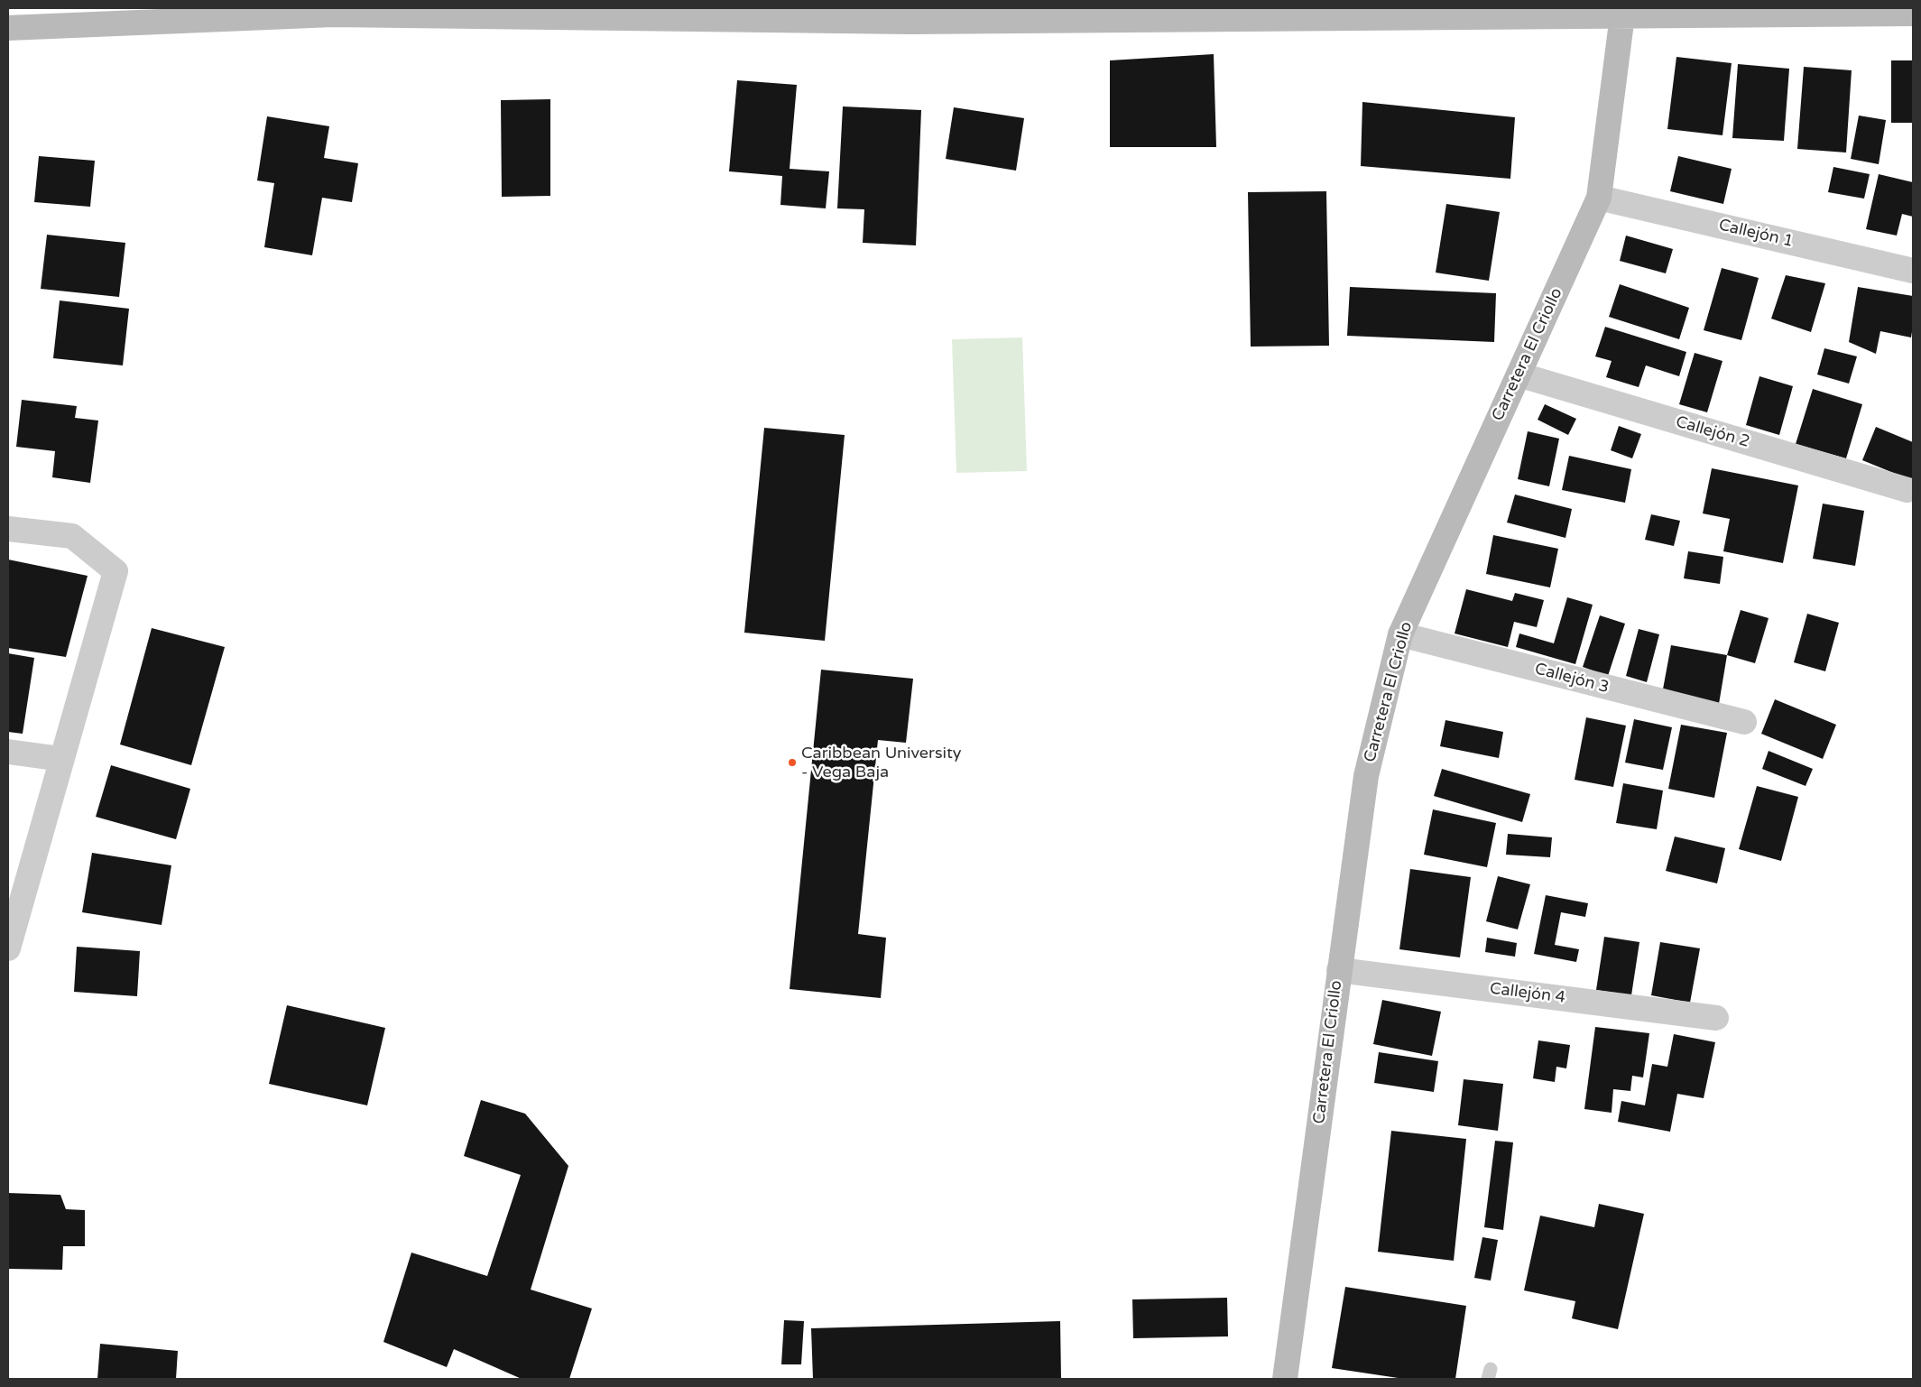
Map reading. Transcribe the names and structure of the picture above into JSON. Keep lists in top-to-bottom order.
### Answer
{
  "streets": {
    "street": [
      "Callejón 1",
      "Carretera El Criollo",
      "Callejón 2",
      "Callejón 3",
      "Callejón 4"
    ]
  },
  "crossings": [
    ["Callejón 1", "Carretera El Criollo"],
    ["Carretera El Criollo", "Callejón 2"],
    ["Carretera El Criollo", "Callejón 3"],
    ["Carretera El Criollo", "Callejón 4"]
  ],
  "places": ["Caribbean University - Vega Baja"]
}
